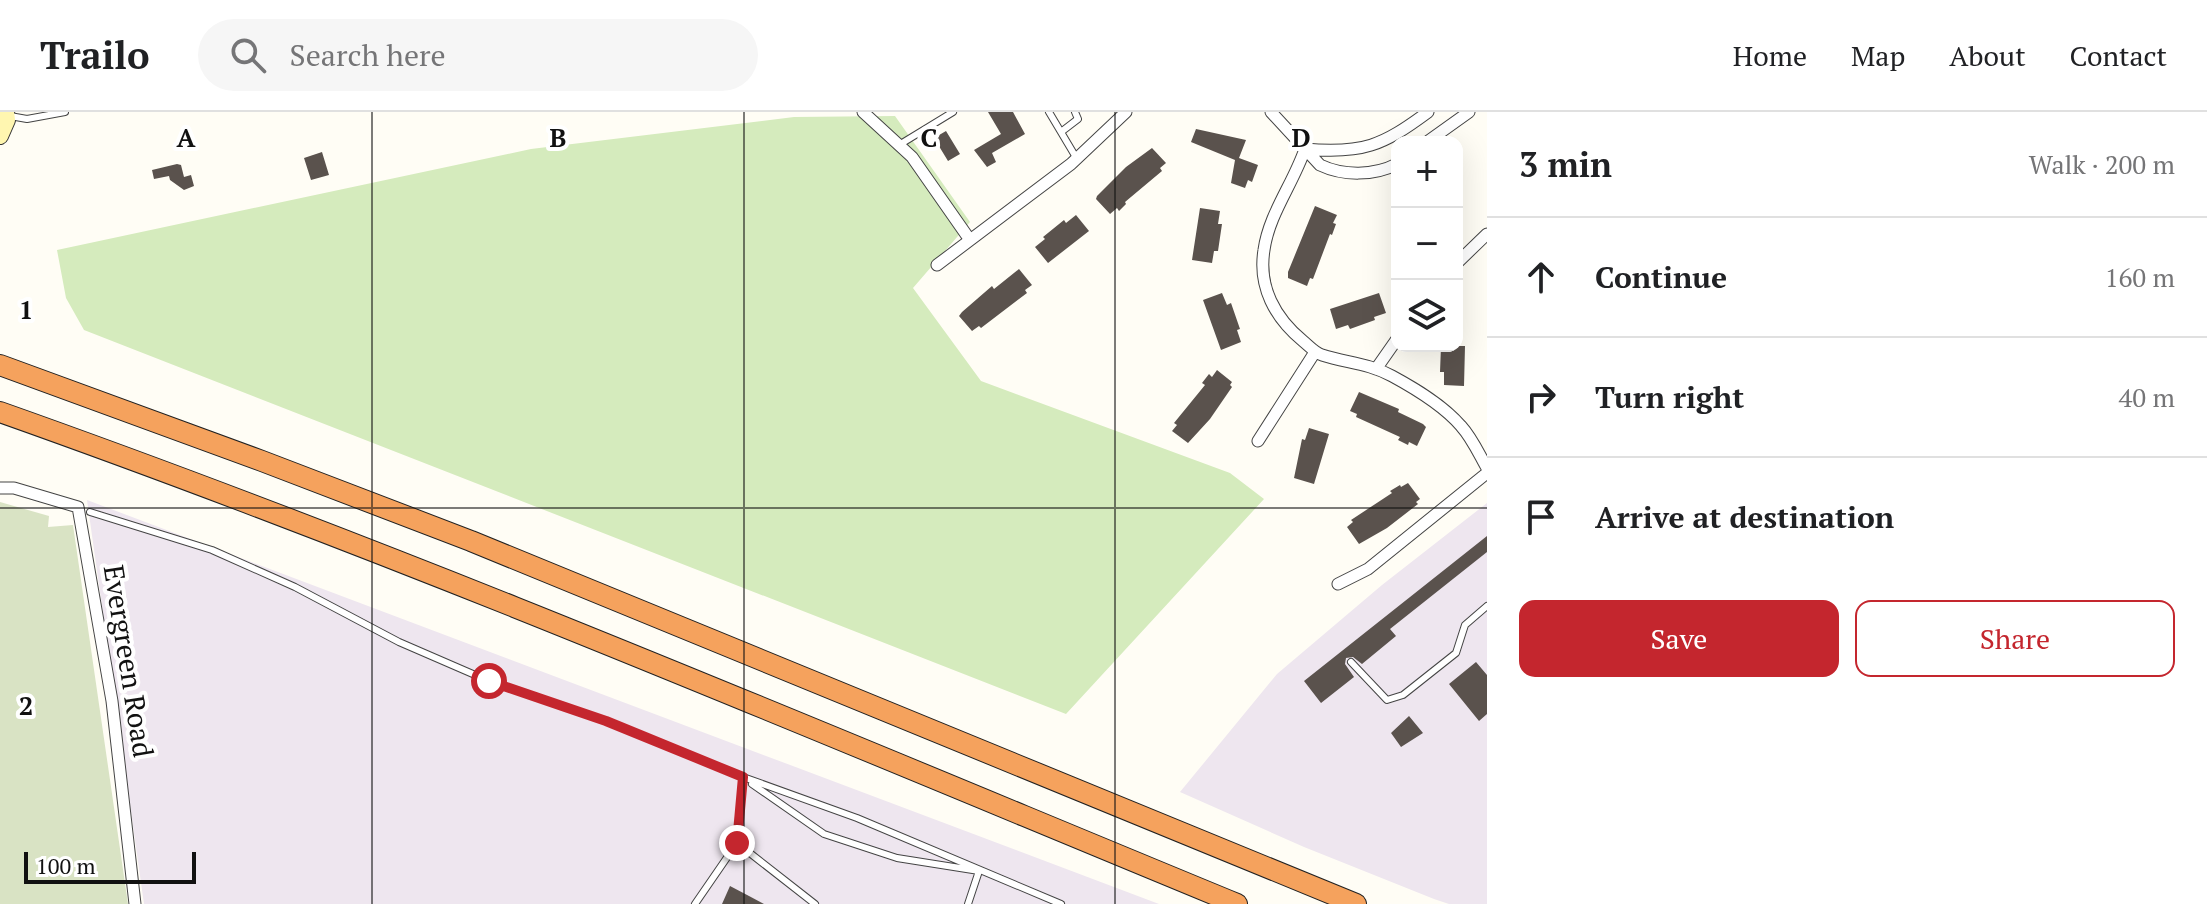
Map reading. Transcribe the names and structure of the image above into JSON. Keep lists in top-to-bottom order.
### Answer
{
  "streets": {
    "street": ["Evergreen Road"]
  },
  "scale_bar": "100 m",
  "page": {
    "header": "Trailo",
    "search": "Search here",
    "nav": [
      "Home",
      "Map",
      "About",
      "Contact"
    ],
    "heading": ["3 min", "Walk · 200 m"],
    "map_buttons": ["+", "−"],
    "list": [
      ["Continue", "160 m"],
      ["Turn right", "40 m"],
      "Arrive at destination"
    ],
    "buttons": ["Save", "Share"],
    "scale": "100 m"
  },
  "grid": {
    "columns": [
      "A",
      "B",
      "C",
      "D"
    ],
    "rows": ["1", "2"]
  }
}
